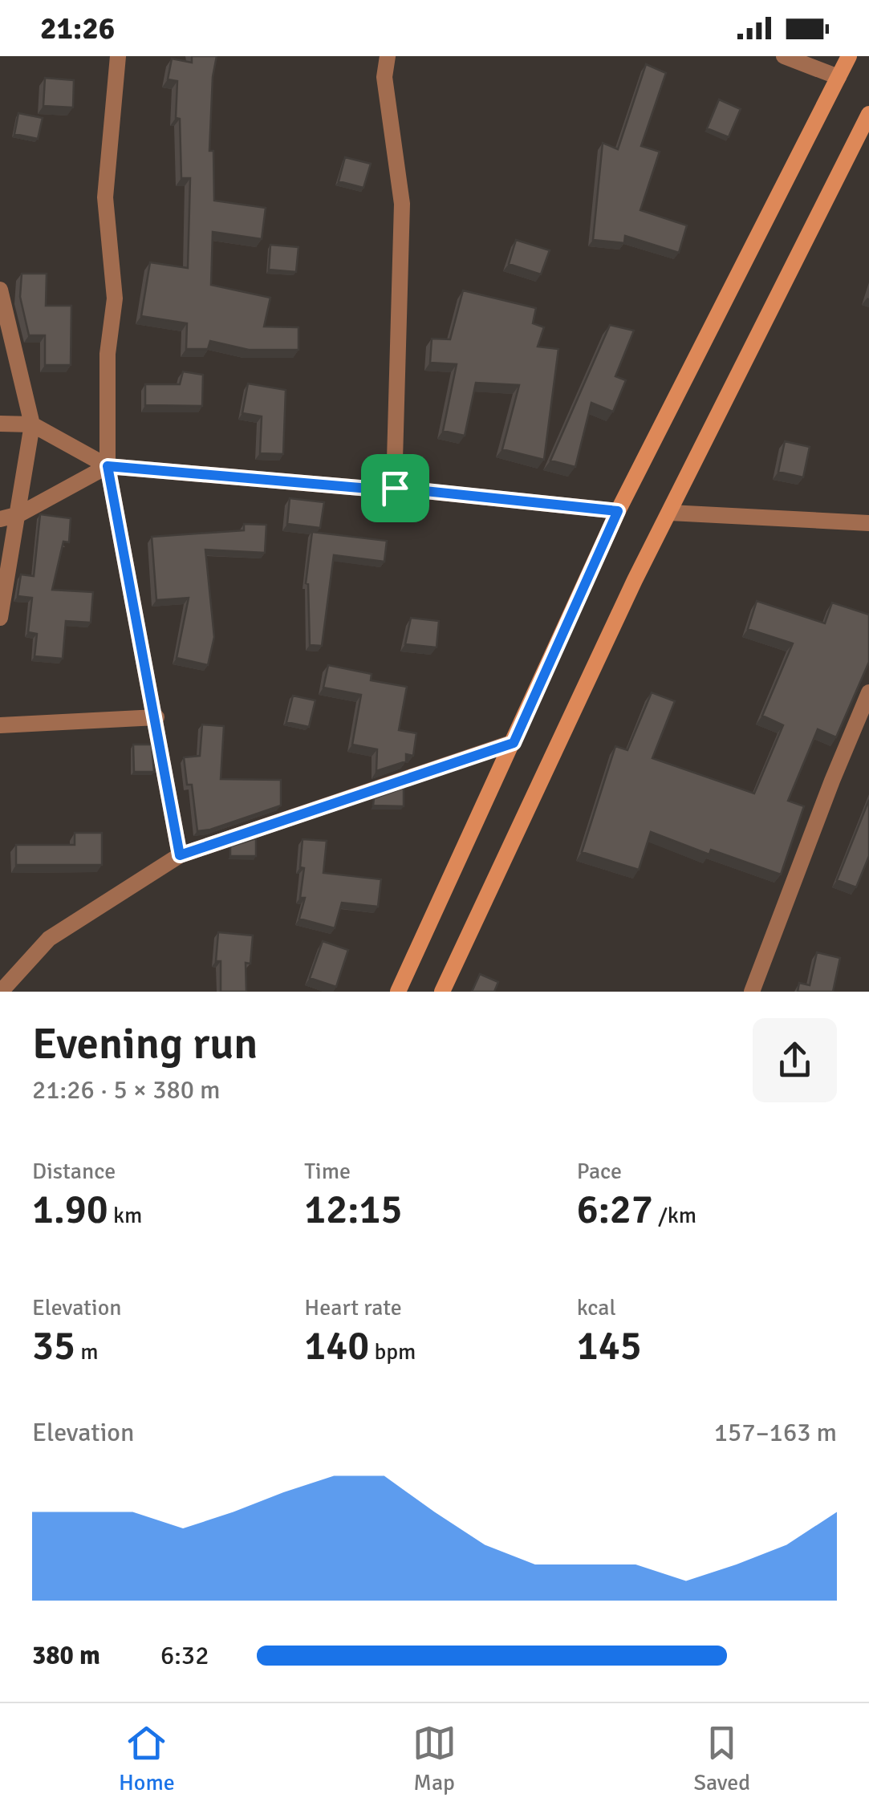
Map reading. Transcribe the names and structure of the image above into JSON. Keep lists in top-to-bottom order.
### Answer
{
  "page": {
    "status": "21:26",
    "heading": ["Evening run", "21:26 · 5 × 380 m"],
    "stats": [
      ["Distance", "1.90 km"],
      ["Time", "12:15"],
      ["Pace", "6:27 /km"],
      ["Elevation", "35 m"],
      ["Heart rate", "140 bpm"],
      ["kcal", "145"]
    ],
    "chart": ["Elevation", "157–163 m"],
    "list": [
      {
        "name": "380 m",
        "note": "6:32"
      }
    ],
    "tabs": ["Home", "Map", "Saved"]
  }
}
